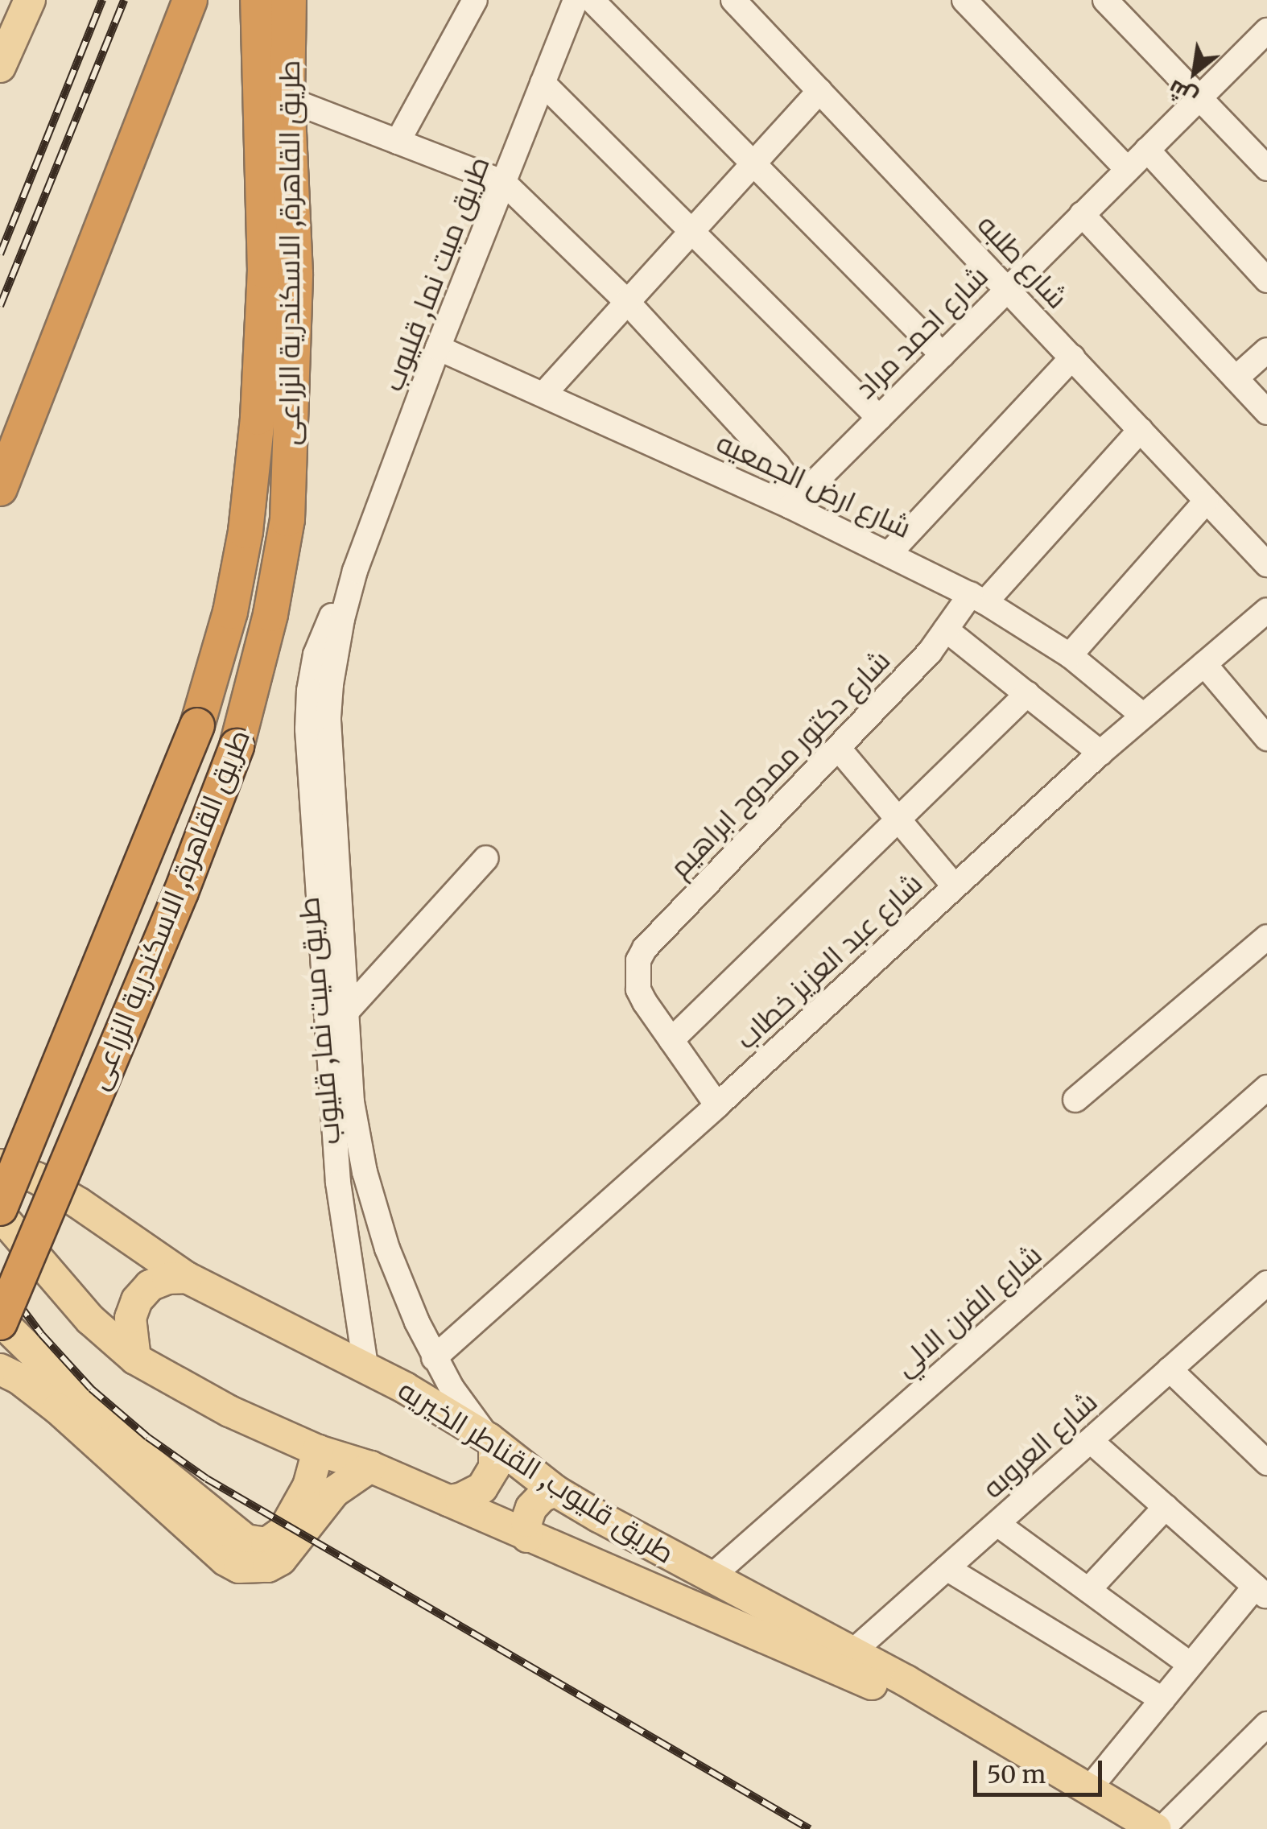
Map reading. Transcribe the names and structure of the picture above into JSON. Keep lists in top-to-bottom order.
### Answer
{
  "streets": {
    "highway": ["طريق القاهرة, الاسكندرية الزراعى"],
    "main road": ["طريق قليوب, القناطر الخيريه"],
    "street": [
      "شارع طلبه",
      "طريق ميت نما, قليوب",
      "شارع احمد مراد",
      "شارع ارض الجمعيه",
      "شارع دكتور ممدوح ابراهيم",
      "شارع عبد العزيز خطاب",
      "شارع الفرن الالي",
      "شارع العروبه"
    ]
  },
  "crossings": [
    ["شارع طلبه", "شارع احمد مراد"],
    ["شارع طلبه", "شارع دكتور ممدوح ابراهيم"],
    ["طريق ميت نما, قليوب", "شارع ارض الجمعيه"],
    ["طريق ميت نما, قليوب", "شارع عبد العزيز خطاب"],
    ["طريق ميت نما, قليوب", "طريق قليوب, القناطر الخيريه"],
    ["شارع احمد مراد", "شارع ارض الجمعيه"],
    ["شارع ارض الجمعيه", "شارع دكتور ممدوح ابراهيم"],
    ["شارع ارض الجمعيه", "شارع عبد العزيز خطاب"],
    ["شارع الفرن الالي", "طريق قليوب, القناطر الخيريه"],
    ["شارع العروبه", "طريق قليوب, القناطر الخيريه"]
  ],
  "scale_bar": "50 m",
  "north": "bottom left"
}
